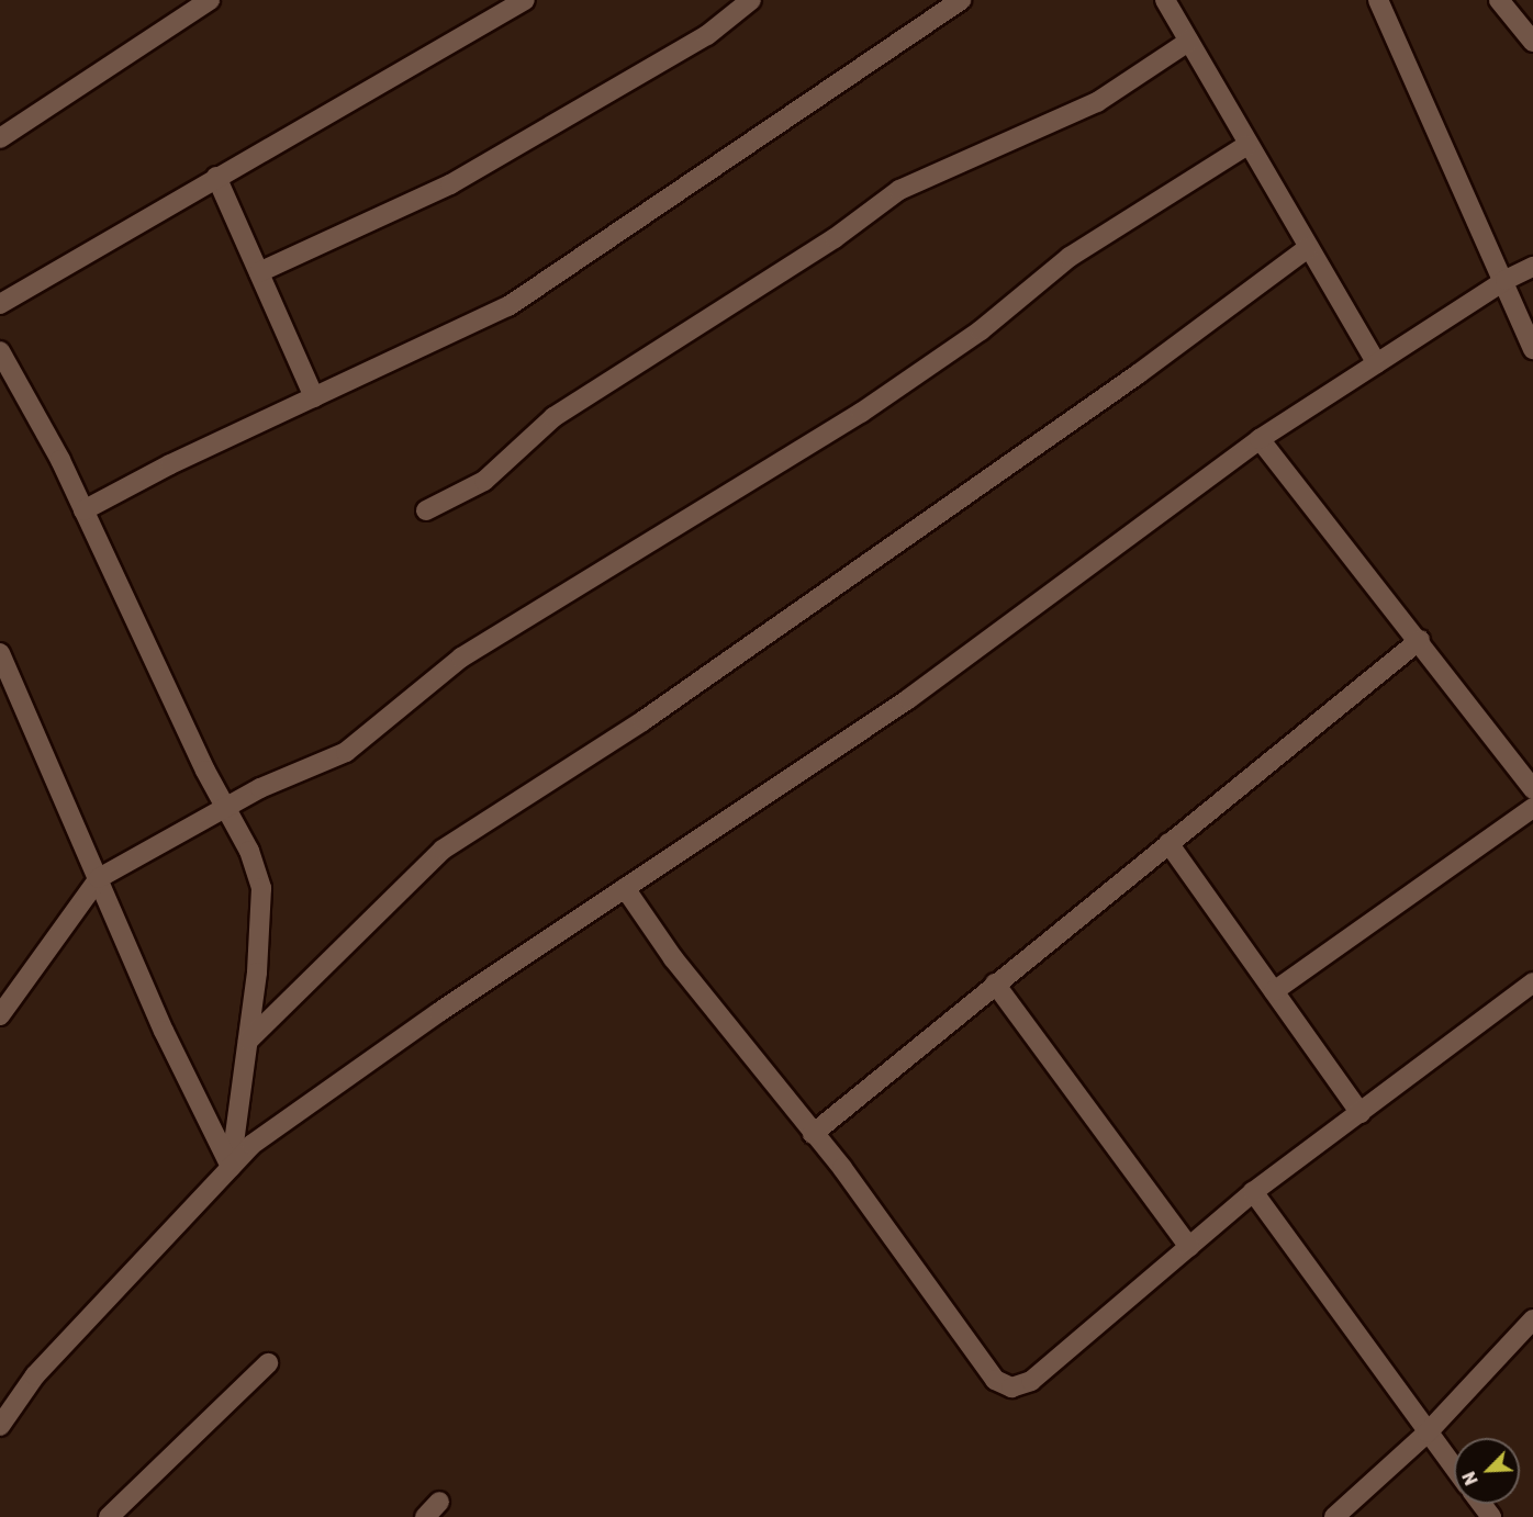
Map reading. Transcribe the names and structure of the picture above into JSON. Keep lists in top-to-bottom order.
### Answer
{
  "north": "bottom left"
}
